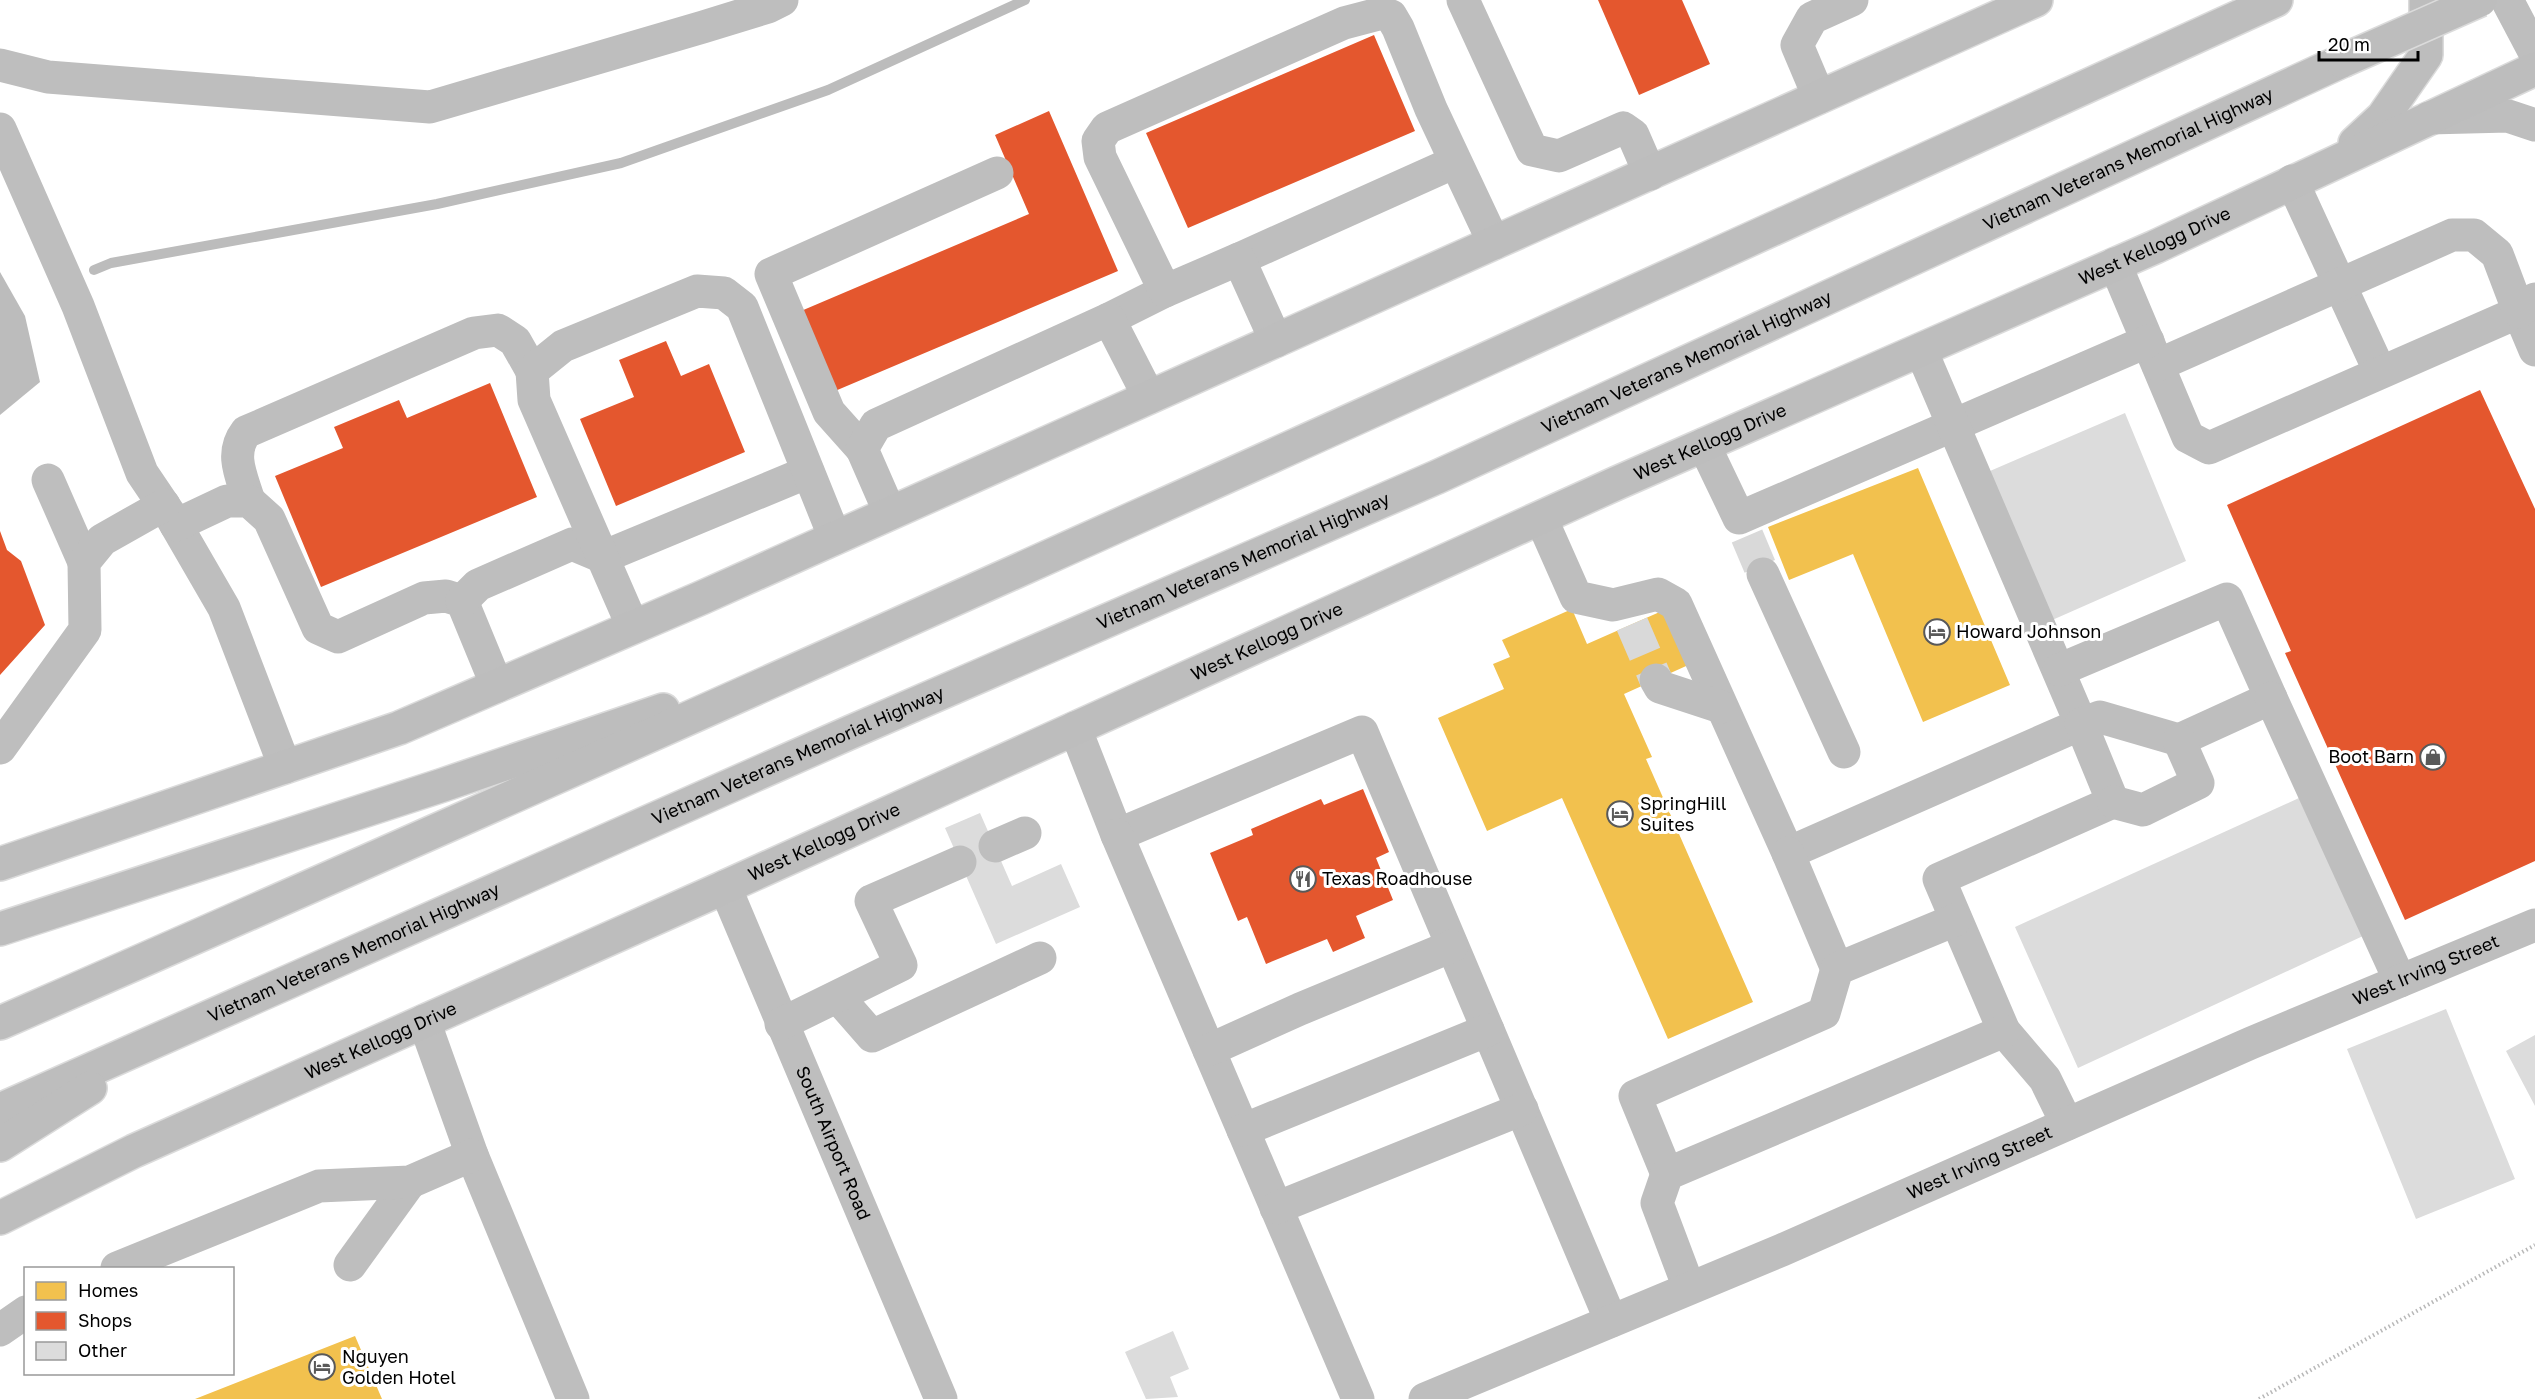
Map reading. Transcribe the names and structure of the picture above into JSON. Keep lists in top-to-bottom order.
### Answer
{
  "streets": {
    "main road": ["Vietnam Veterans Memorial Highway", "West Kellogg Drive"],
    "street": ["West Irving Street", "South Airport Road"]
  },
  "crossings": [
    ["West Kellogg Drive", "South Airport Road"]
  ],
  "places": {
    "hotel": ["Howard Johnson", "SpringHill Suites", "Nguyen Golden Hotel"],
    "shop": ["Boot Barn"],
    "restaurant": ["Texas Roadhouse"]
  },
  "legend": ["Homes", "Shops", "Other"],
  "scale_bar": "20 m"
}
